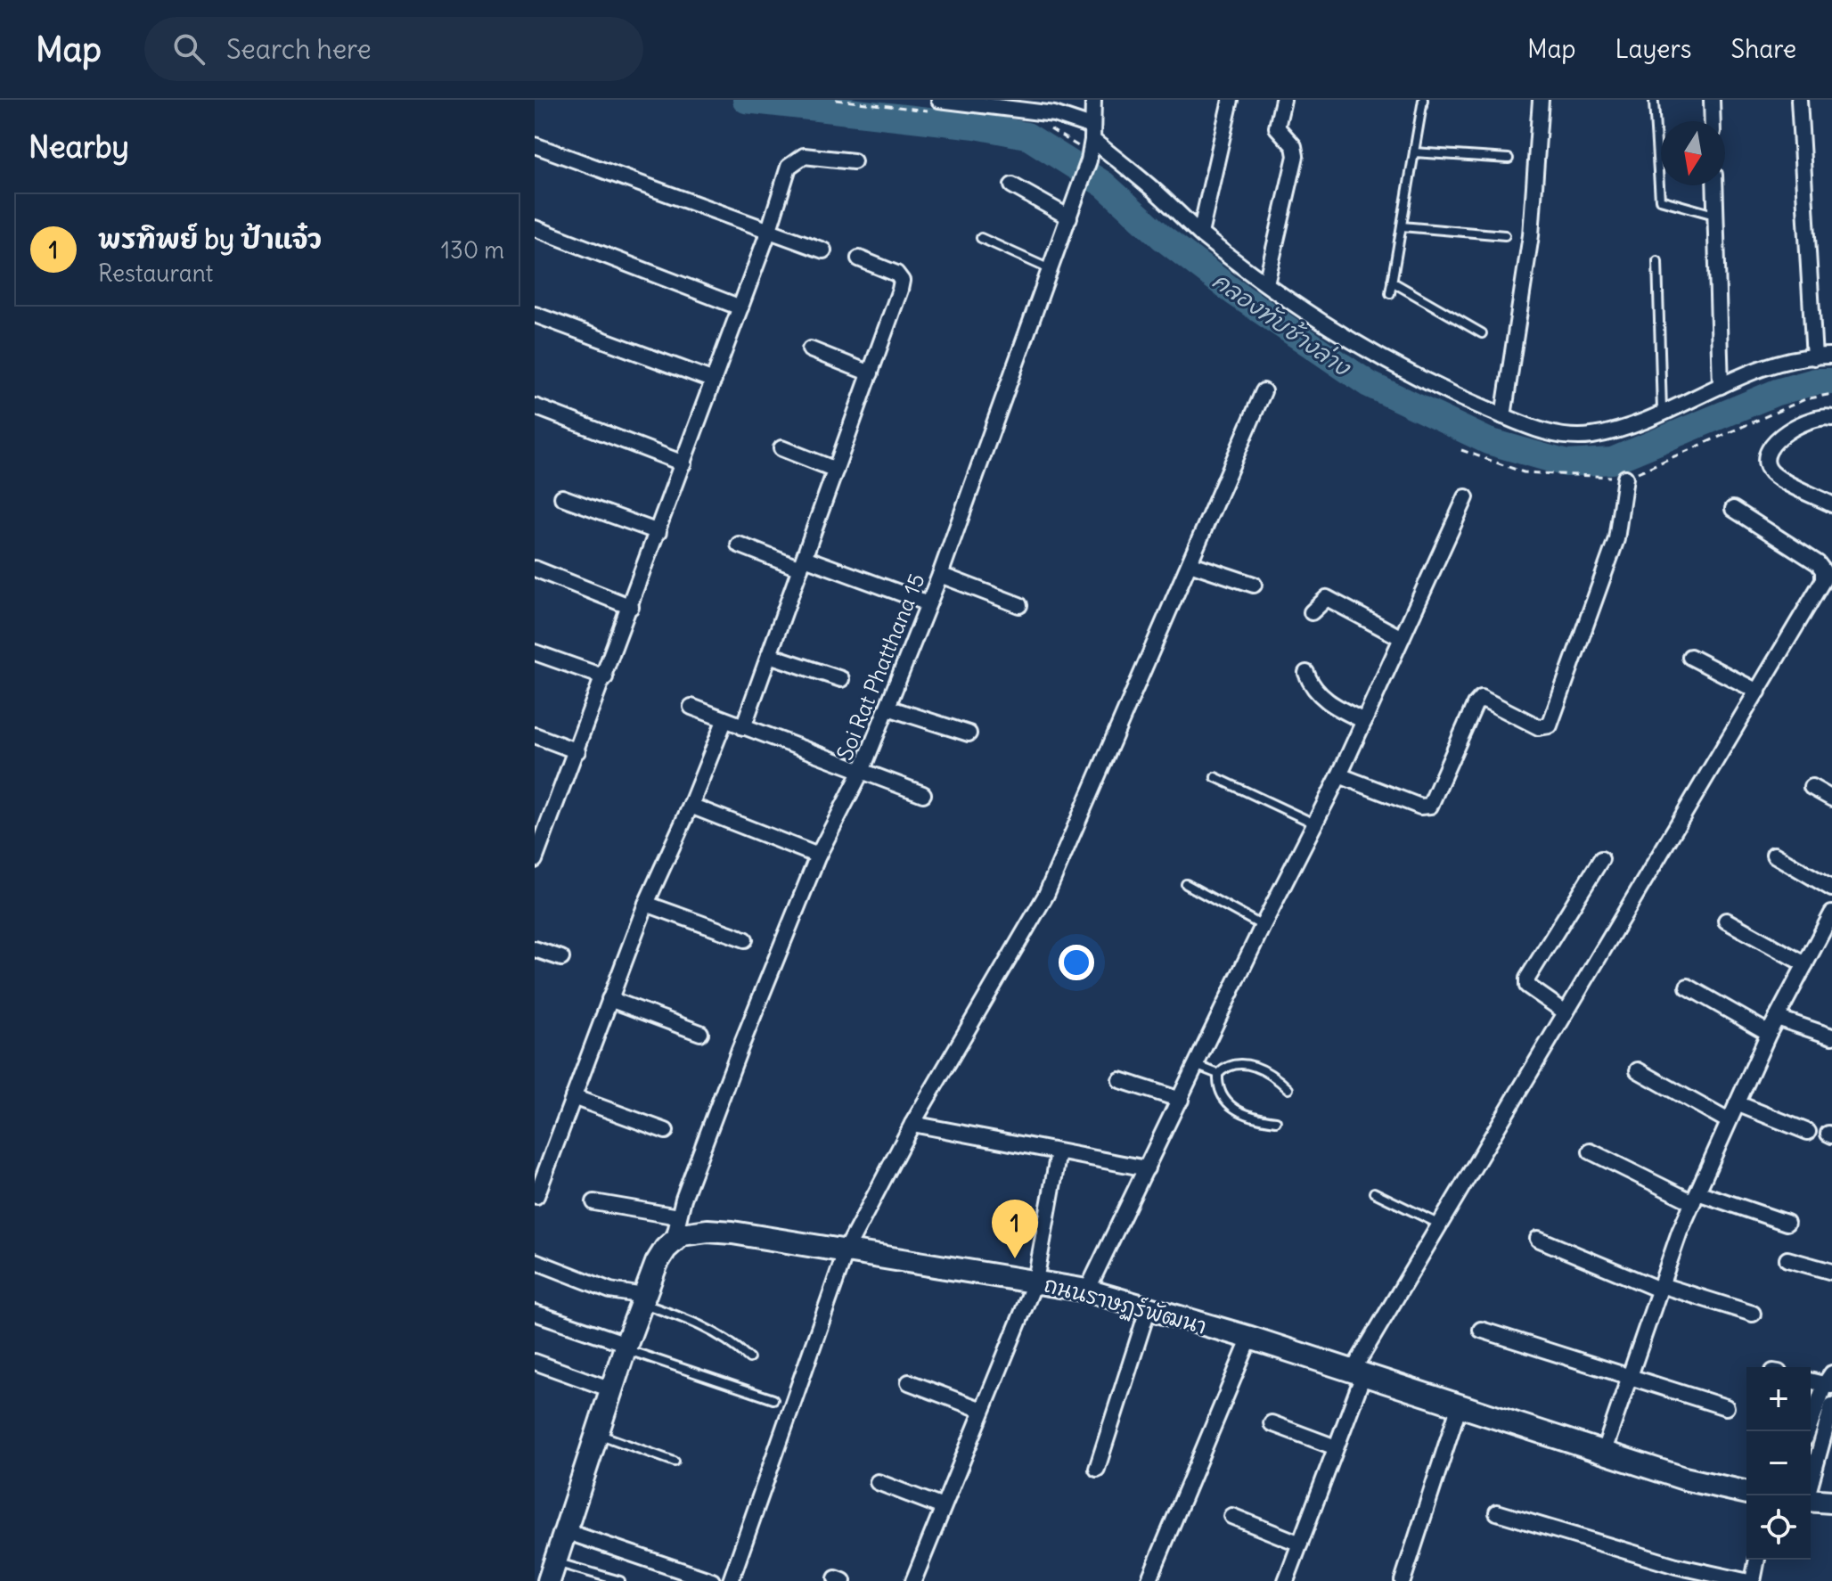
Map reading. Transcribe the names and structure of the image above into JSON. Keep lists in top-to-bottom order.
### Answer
{
  "streets": {
    "street": ["Soi Rat Phatthana 15", "ถนนราษฏร์พัฒนา"]
  },
  "crossings": [
    ["Soi Rat Phatthana 15", "ถนนราษฏร์พัฒนา"]
  ],
  "water": ["คลองทับช้างล่าง"],
  "north": "bottom",
  "page": {
    "header": "Map",
    "search": "Search here",
    "nav": ["Map", "Layers", "Share"],
    "heading": "Nearby",
    "list": [
      {
        "mark": "1",
        "name": "พรทิพย์ by ป้าแจ๋ว",
        "note": "Restaurant",
        "value": "130 m"
      }
    ],
    "pins": "1",
    "map_buttons": ["+", "−"]
  }
}
